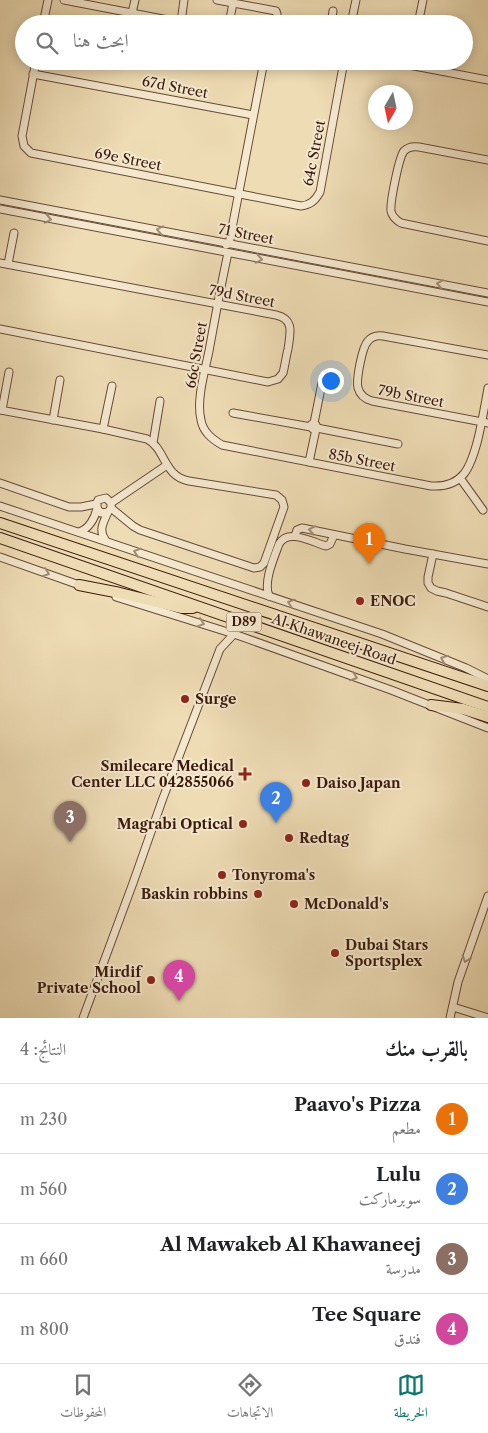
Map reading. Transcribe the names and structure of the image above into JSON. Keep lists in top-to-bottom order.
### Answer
{
  "streets": {
    "highway": ["D89", "Al Khawaneej Road"],
    "street": [
      "67d Street",
      "64c Street",
      "69e Street",
      "71 Street",
      "79d Street",
      "66c Street",
      "79b Street",
      "85b Street"
    ]
  },
  "crossings": [
    ["67d Street", "69e Street"],
    ["64c Street", "69e Street"],
    ["71 Street", "66c Street"],
    ["79d Street", "66c Street"],
    ["66c Street", "85b Street"]
  ],
  "places": {
    "other": [
      "ENOC",
      "Surge",
      "Daiso Japan",
      "Magrabi Optical",
      "Redtag",
      "Tonyroma's",
      "Baskin robbins",
      "McDonald's",
      "Dubai Stars Sportsplex",
      "Mirdif Private School"
    ],
    "health": ["Smilecare Medical Center LLC 042855066"]
  },
  "north": "bottom",
  "page": {
    "search": "ابحث هنا",
    "pins": [
      "1",
      "2",
      "3",
      "4"
    ],
    "heading": ["بالقرب منك", "النتائج: 4"],
    "list": [
      {
        "mark": "1",
        "name": "Paavo's Pizza",
        "note": "مطعم",
        "value": "230 m"
      },
      {
        "mark": "2",
        "name": "Lulu",
        "note": "سوبرماركت",
        "value": "560 m"
      },
      {
        "mark": "3",
        "name": "Al Mawakeb Al Khawaneej",
        "note": "مدرسة",
        "value": "660 m"
      },
      {
        "mark": "4",
        "name": "Tee Square",
        "note": "فندق",
        "value": "800 m"
      }
    ],
    "nav": ["الخريطة", "الاتجاهات", "المحفوظات"]
  }
}
